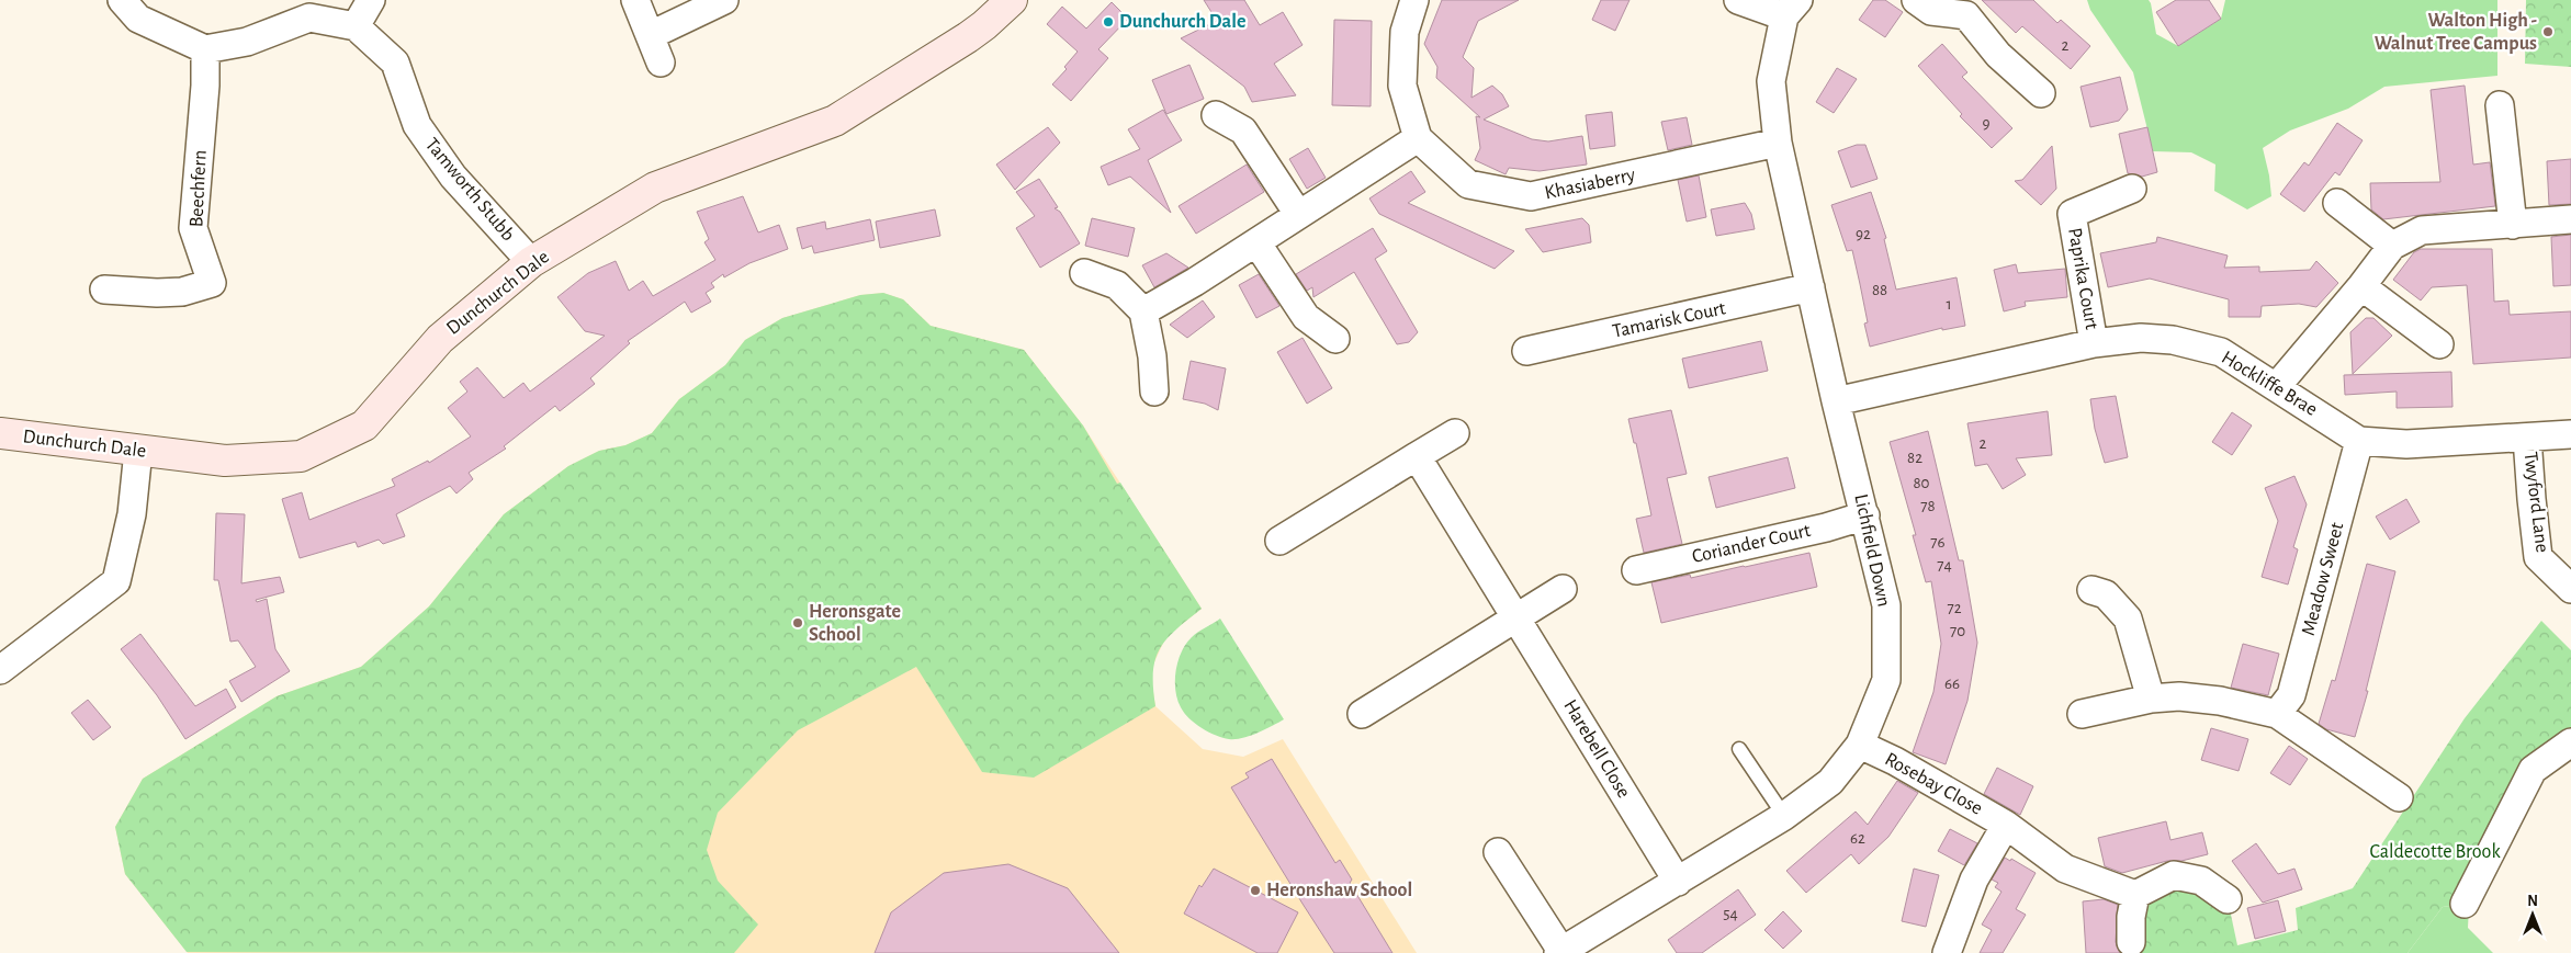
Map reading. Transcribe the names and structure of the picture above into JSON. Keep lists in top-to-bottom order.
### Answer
{
  "streets": {
    "street": [
      "Khasiaberry",
      "Beechfern",
      "Tamworth Stubb",
      "Paprika Court",
      "Dunchurch Dale",
      "Tamarisk Court",
      "Hockliffe Brae",
      "Twyford Lane",
      "Coriander Court",
      "Lichfield Down",
      "Meadow Sweet",
      "Harebell Close",
      "Rosebay Close"
    ]
  },
  "crossings": [
    ["Khasiaberry", "Lichfield Down"],
    ["Tamworth Stubb", "Dunchurch Dale"],
    ["Paprika Court", "Hockliffe Brae"],
    ["Tamarisk Court", "Lichfield Down"],
    ["Hockliffe Brae", "Twyford Lane"],
    ["Hockliffe Brae", "Lichfield Down"],
    ["Hockliffe Brae", "Meadow Sweet"],
    ["Coriander Court", "Lichfield Down"],
    ["Lichfield Down", "Harebell Close"],
    ["Lichfield Down", "Rosebay Close"]
  ],
  "parks": ["Caldecotte Brook"],
  "places": [
    "Dunchurch Dale",
    "Walton High - Walnut Tree Campus",
    "Heronsgate School",
    "Heronshaw School"
  ],
  "house_numbers": [
    "2",
    "9",
    "92",
    "88",
    "1",
    "2",
    "82",
    "80",
    "78",
    "76",
    "74",
    "72",
    "70",
    "66",
    "62",
    "54"
  ],
  "north": "top"
}
